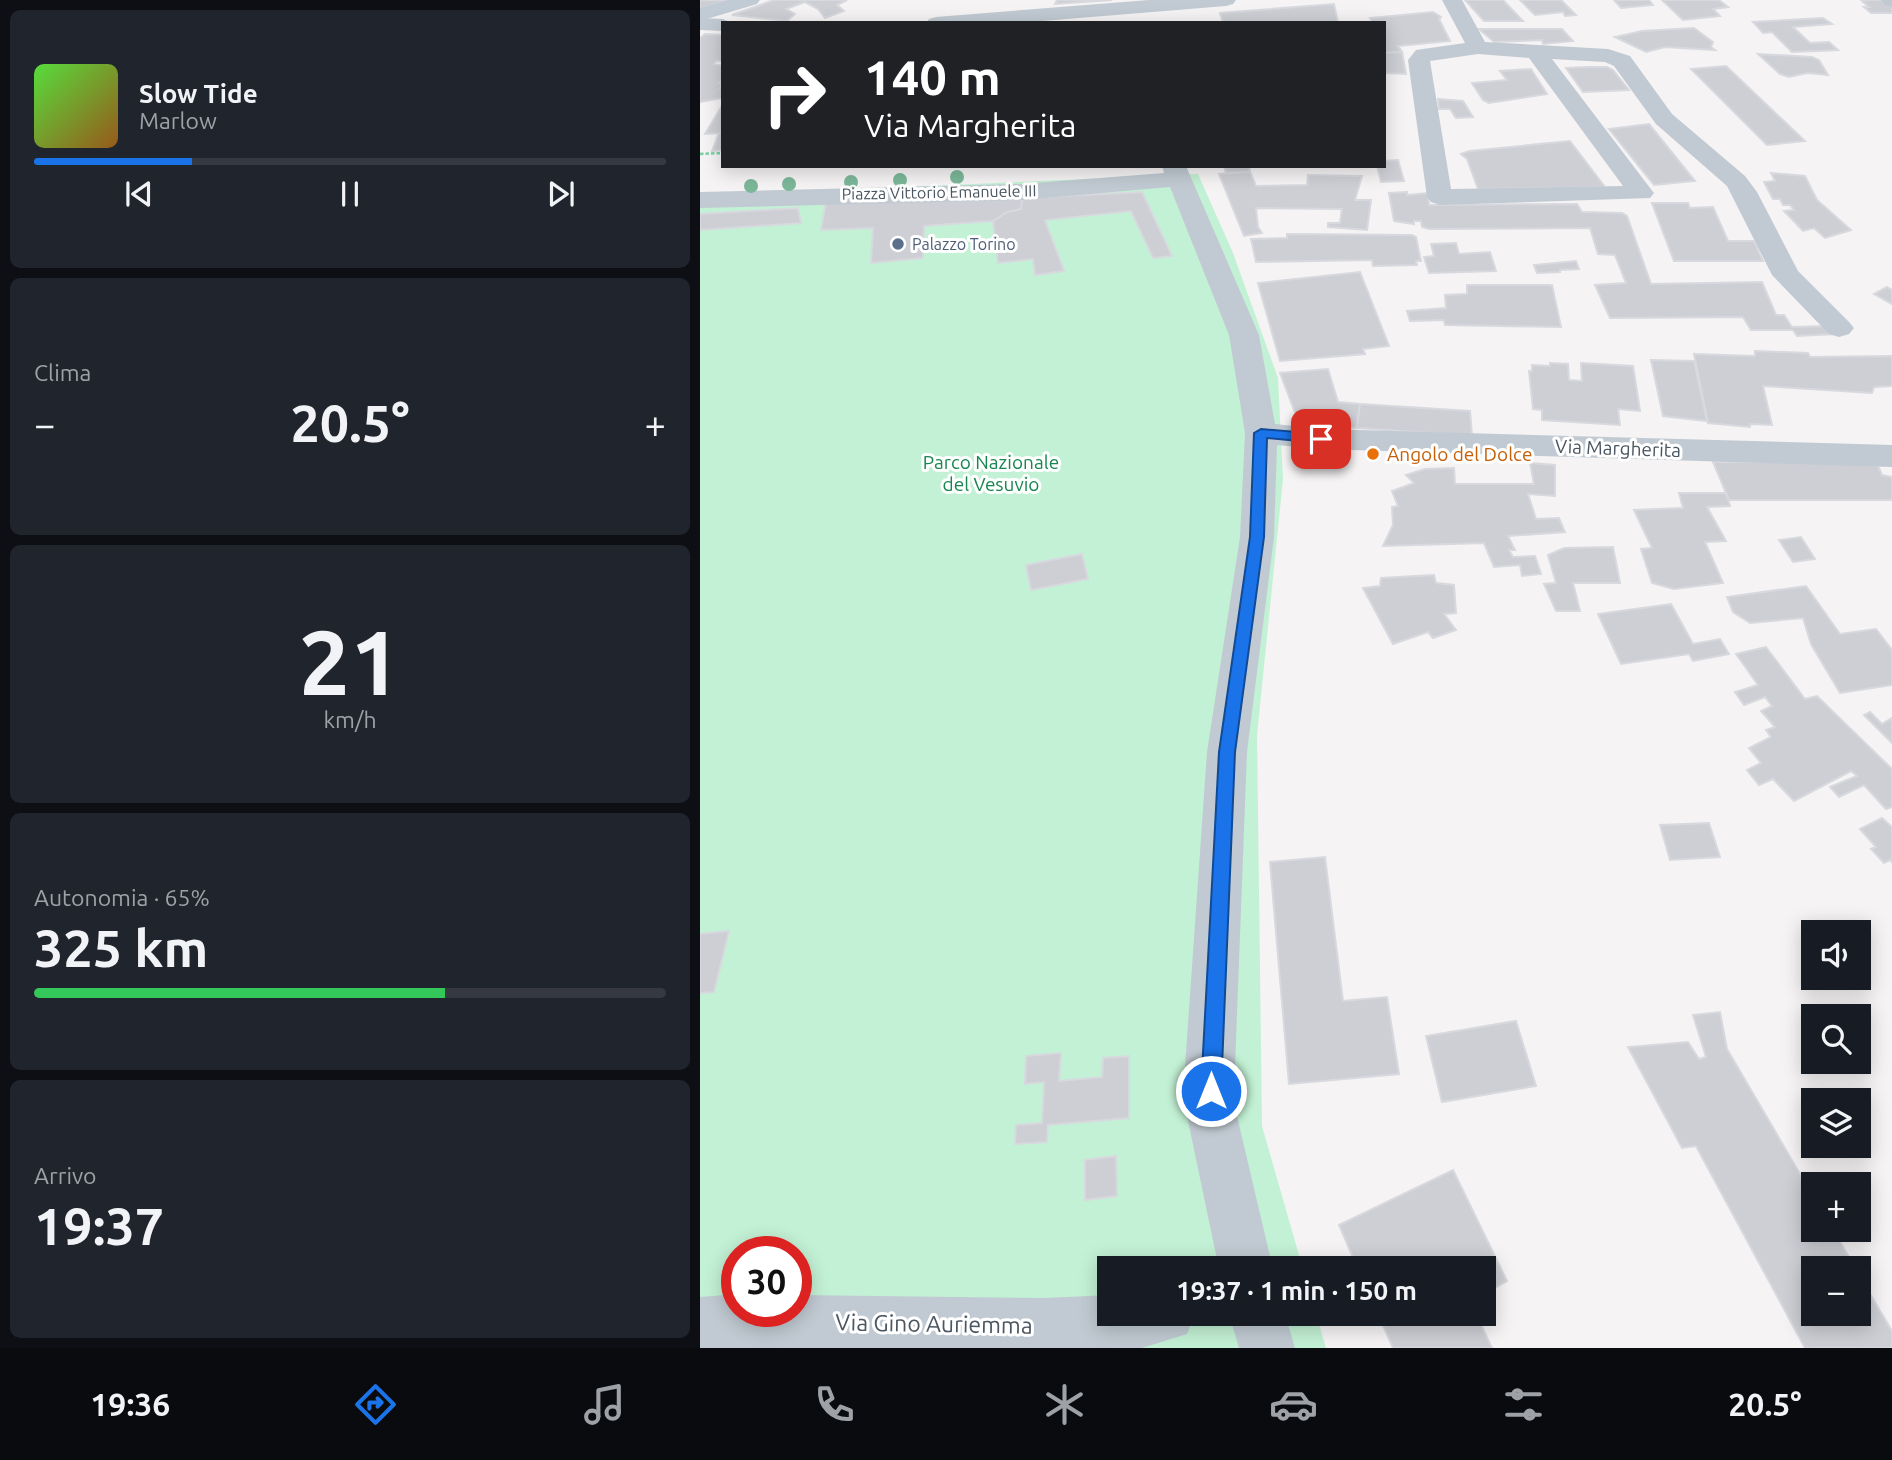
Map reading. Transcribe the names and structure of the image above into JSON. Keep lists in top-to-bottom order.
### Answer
{
  "streets": {
    "street": ["Piazza Vittorio Emanuele III", "Via Margherita", "Via Gino Auriemma"]
  },
  "parks": ["Parco Nazionale del Vesuvio"],
  "places": ["Palazzo Torino", "Angolo del Dolce"],
  "page": {
    "turn": ["140 m", "Via Margherita"],
    "song": ["Slow Tide", "Marlow"],
    "tile": [
      "Clima",
      ["21", "km/h"],
      ["Autonomia · 65%", "325 km"],
      ["Arrivo", "19:37"]
    ],
    "heat": ["−", "20.5°", "+"],
    "map_buttons": ["+", "−"],
    "limit": "30",
    "trip": "19:37 · 1 min · 150 m",
    "tabs": ["19:36", "20.5°"]
  }
}
